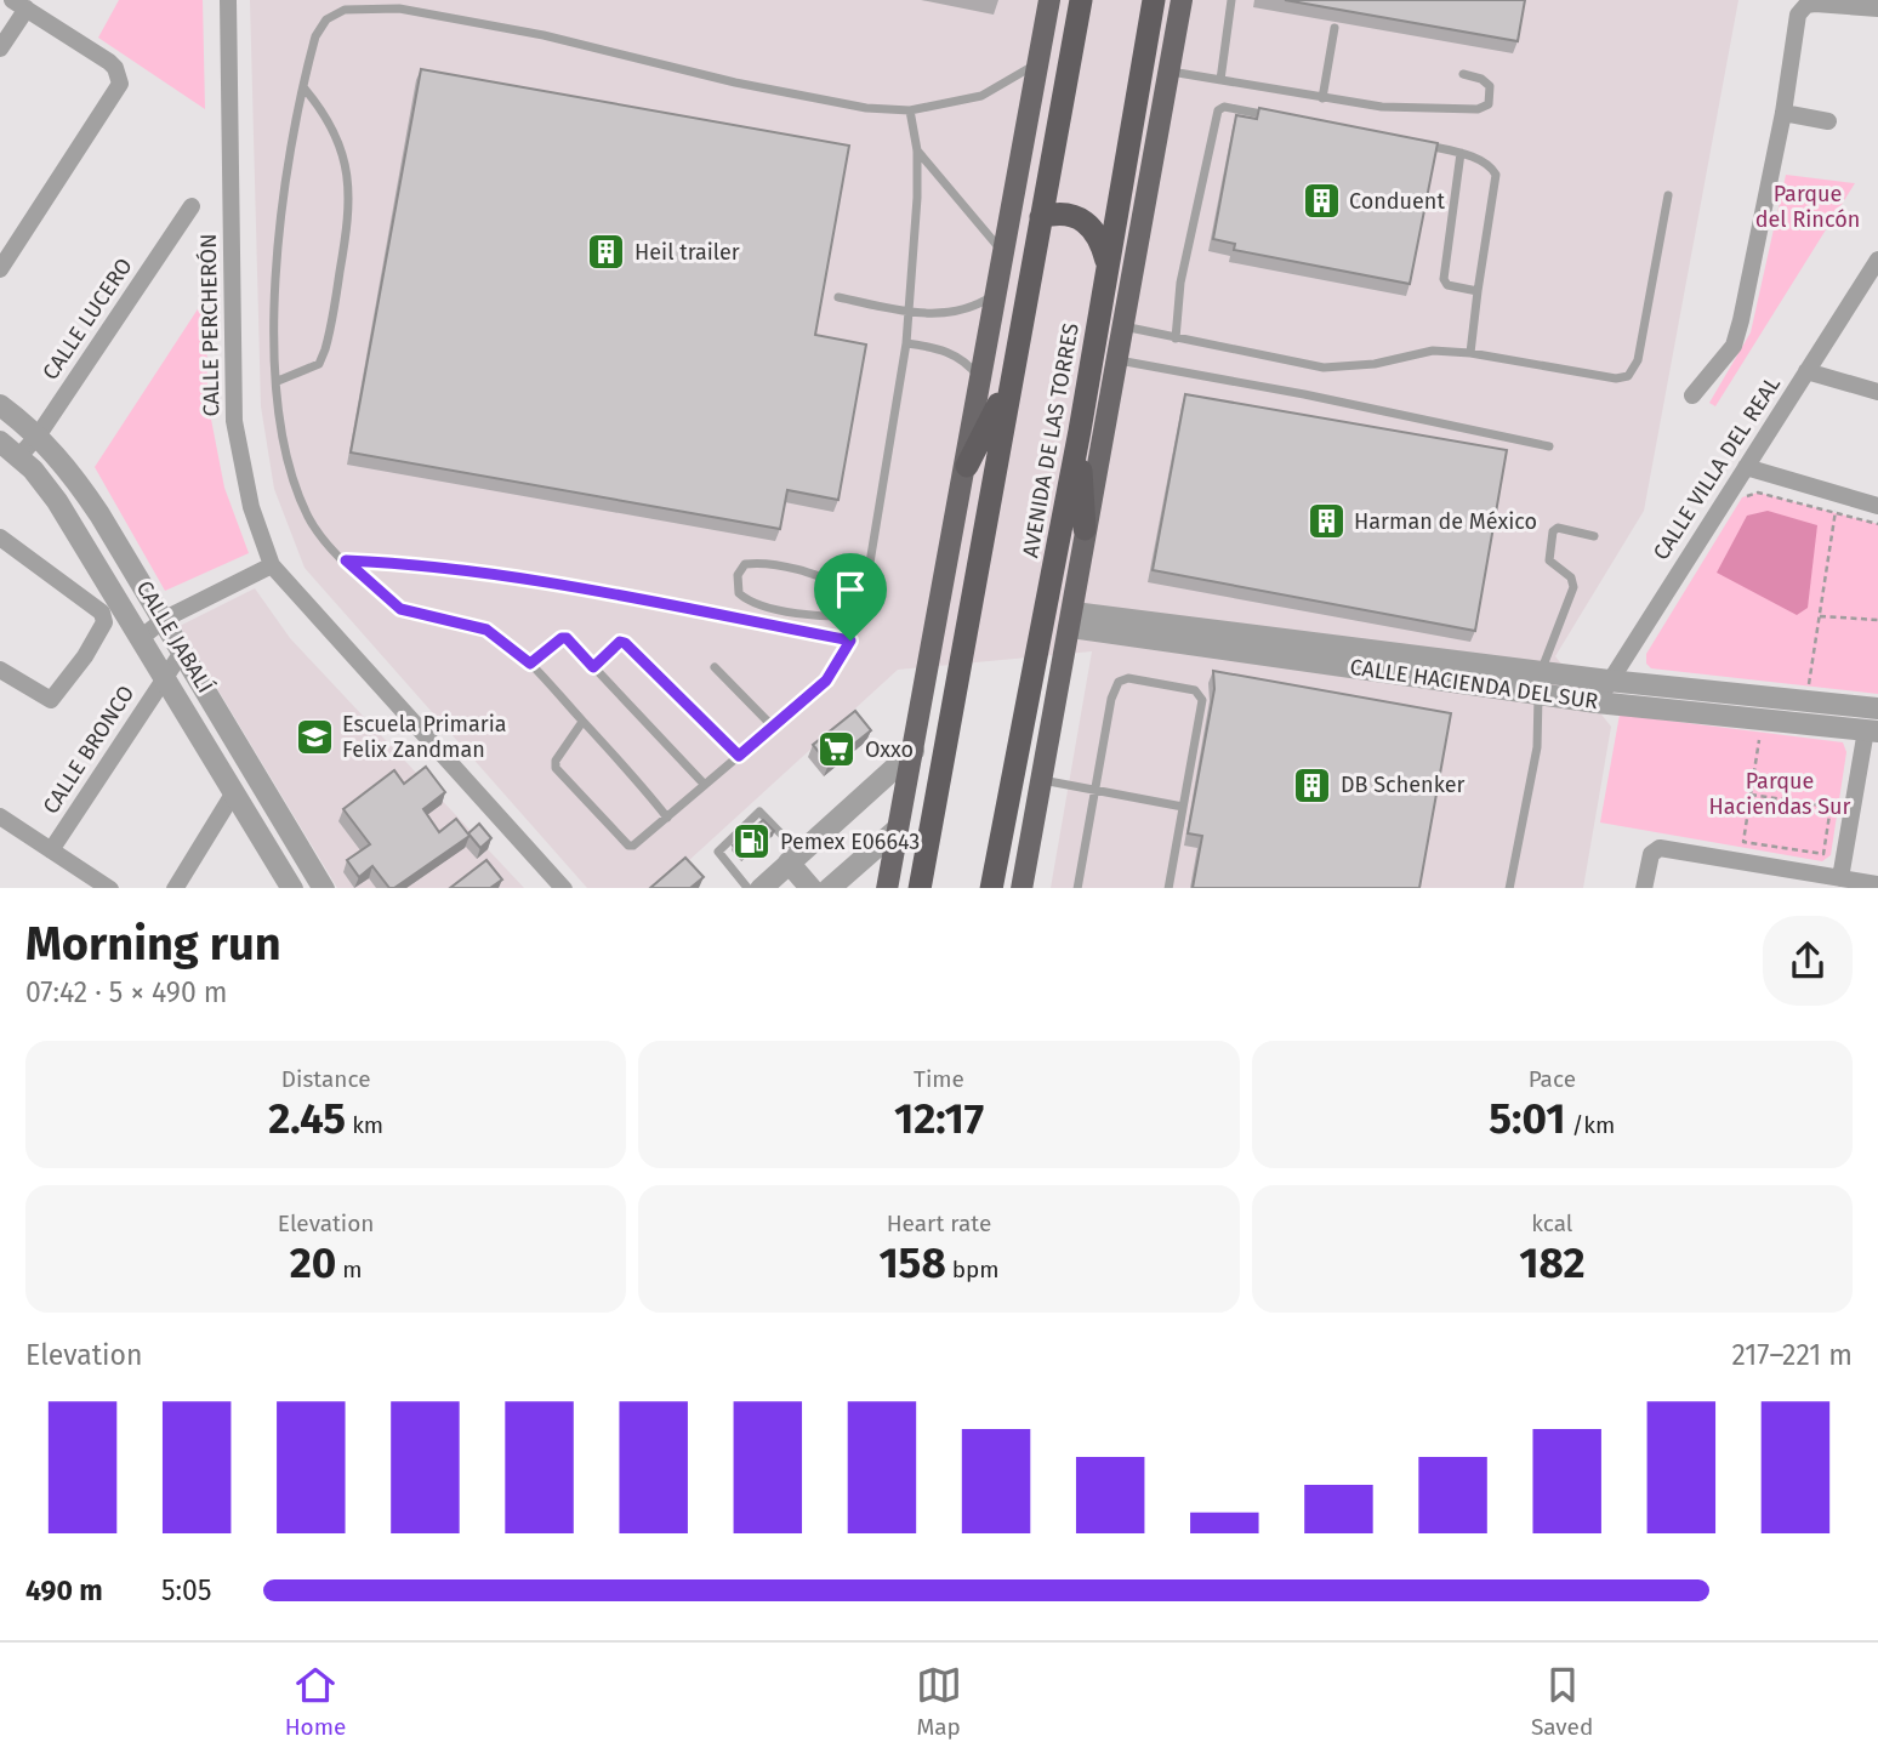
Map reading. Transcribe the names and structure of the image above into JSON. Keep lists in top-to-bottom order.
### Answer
{
  "streets": {
    "highway": ["AVENIDA DE LAS TORRES"],
    "street": [
      "CALLE LUCERO",
      "CALLE PERCHERÓN",
      "CALLE VILLA DEL REAL",
      "CALLE JABALÍ",
      "CALLE HACIENDA DEL SUR",
      "CALLE BRONCO"
    ]
  },
  "crossings": [
    ["CALLE LUCERO", "CALLE JABALÍ"],
    ["CALLE VILLA DEL REAL", "CALLE HACIENDA DEL SUR"],
    ["CALLE JABALÍ", "CALLE BRONCO"]
  ],
  "parks": ["Parque del Rincón", "Parque Haciendas Sur"],
  "places": {
    "building": [
      "Conduent",
      "Heil trailer",
      "Harman de México",
      "DB Schenker"
    ],
    "school or university": ["Escuela Primaria Felix Zandman"],
    "supermarket": ["Oxxo"],
    "fuel station": ["Pemex E06643"]
  },
  "page": {
    "heading": ["Morning run", "07:42 · 5 × 490 m"],
    "stats": [
      ["Distance", "2.45 km"],
      ["Time", "12:17"],
      ["Pace", "5:01 /km"],
      ["Elevation", "20 m"],
      ["Heart rate", "158 bpm"],
      ["kcal", "182"]
    ],
    "chart": ["Elevation", "217–221 m"],
    "list": [
      {
        "name": "490 m",
        "note": "5:05"
      }
    ],
    "tabs": ["Home", "Map", "Saved"]
  }
}
